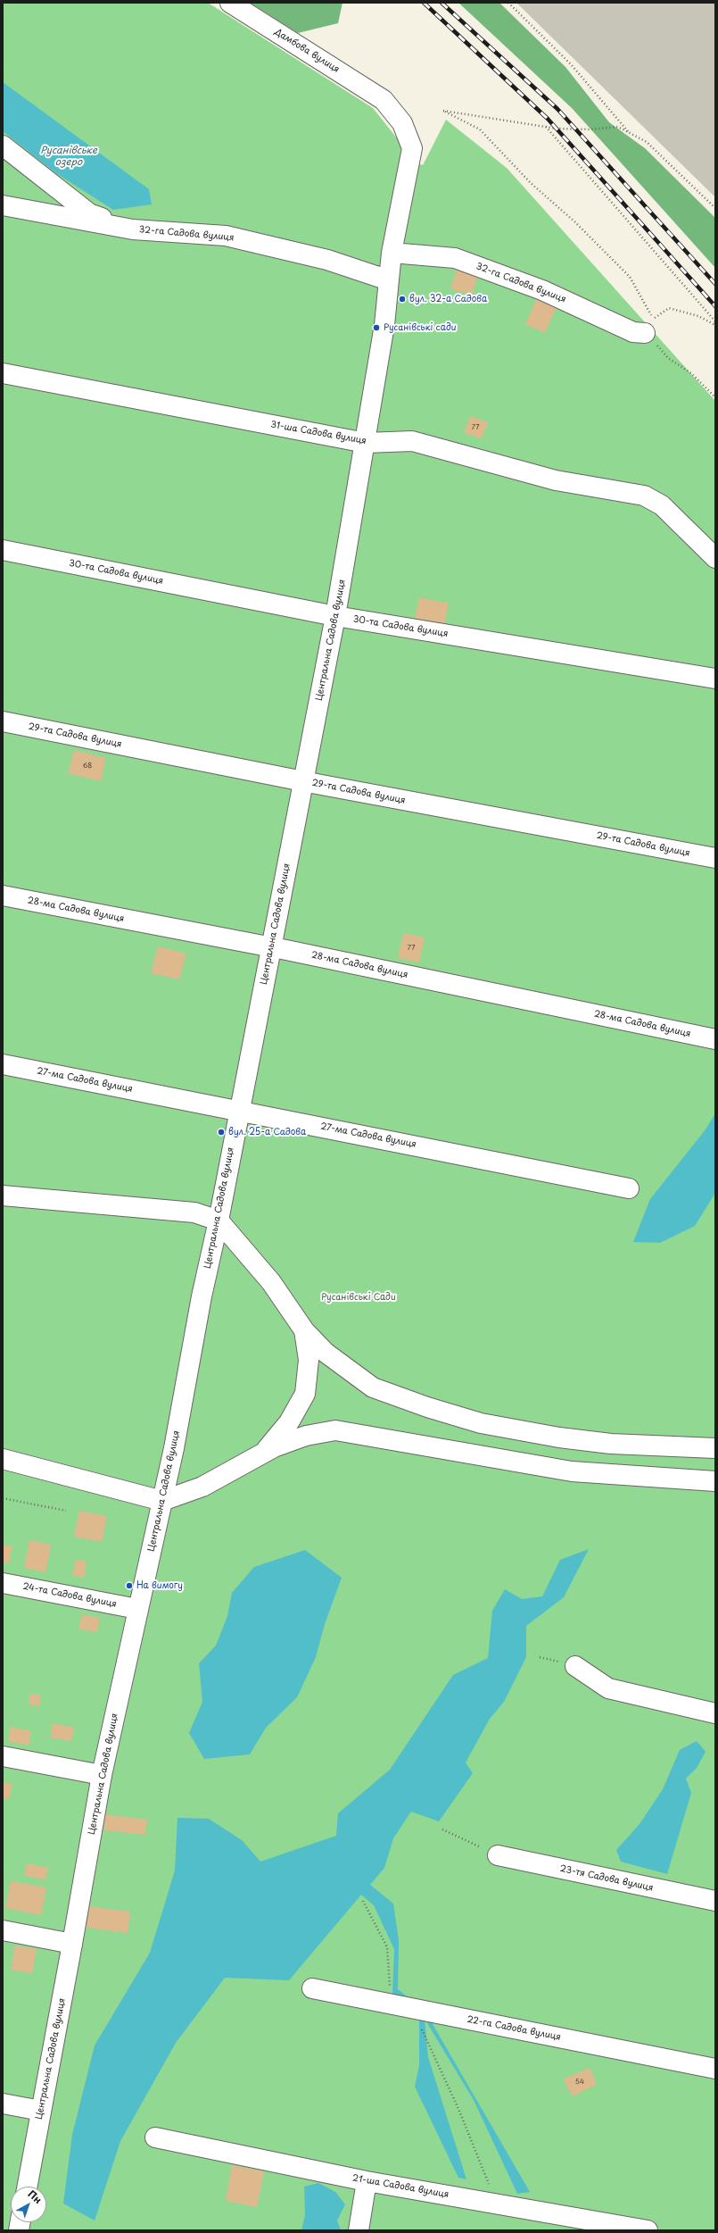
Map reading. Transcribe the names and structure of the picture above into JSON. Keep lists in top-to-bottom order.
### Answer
{
  "streets": {
    "street": [
      "Дамбова вулиця",
      "32-га Садова вулиця",
      "31-ша Садова вулиця",
      "30-та Садова вулиця",
      "Центральна Садова вулиця",
      "29-та Садова вулиця",
      "28-ма Садова вулиця",
      "27-ма Садова вулиця",
      "24-та Садова вулиця",
      "23-тя Садова вулиця",
      "22-га Садова вулиця",
      "21-ша Садова вулиця"
    ]
  },
  "crossings": [
    ["Дамбова вулиця", "Центральна Садова вулиця"],
    ["32-га Садова вулиця", "Центральна Садова вулиця"],
    ["31-ша Садова вулиця", "Центральна Садова вулиця"],
    ["30-та Садова вулиця", "Центральна Садова вулиця"],
    ["Центральна Садова вулиця", "29-та Садова вулиця"],
    ["Центральна Садова вулиця", "28-ма Садова вулиця"],
    ["Центральна Садова вулиця", "27-ма Садова вулиця"],
    ["Центральна Садова вулиця", "24-та Садова вулиця"]
  ],
  "water": ["Русанівське озеро"],
  "parks": ["Русанівські Сади"],
  "places": [
    "вул. 32-а Садова",
    "Русанівські сади",
    "вул. 25-а Садова",
    "На вимогу"
  ],
  "house_numbers": [
    "77",
    "68",
    "77",
    "54"
  ],
  "north": "top right"
}
